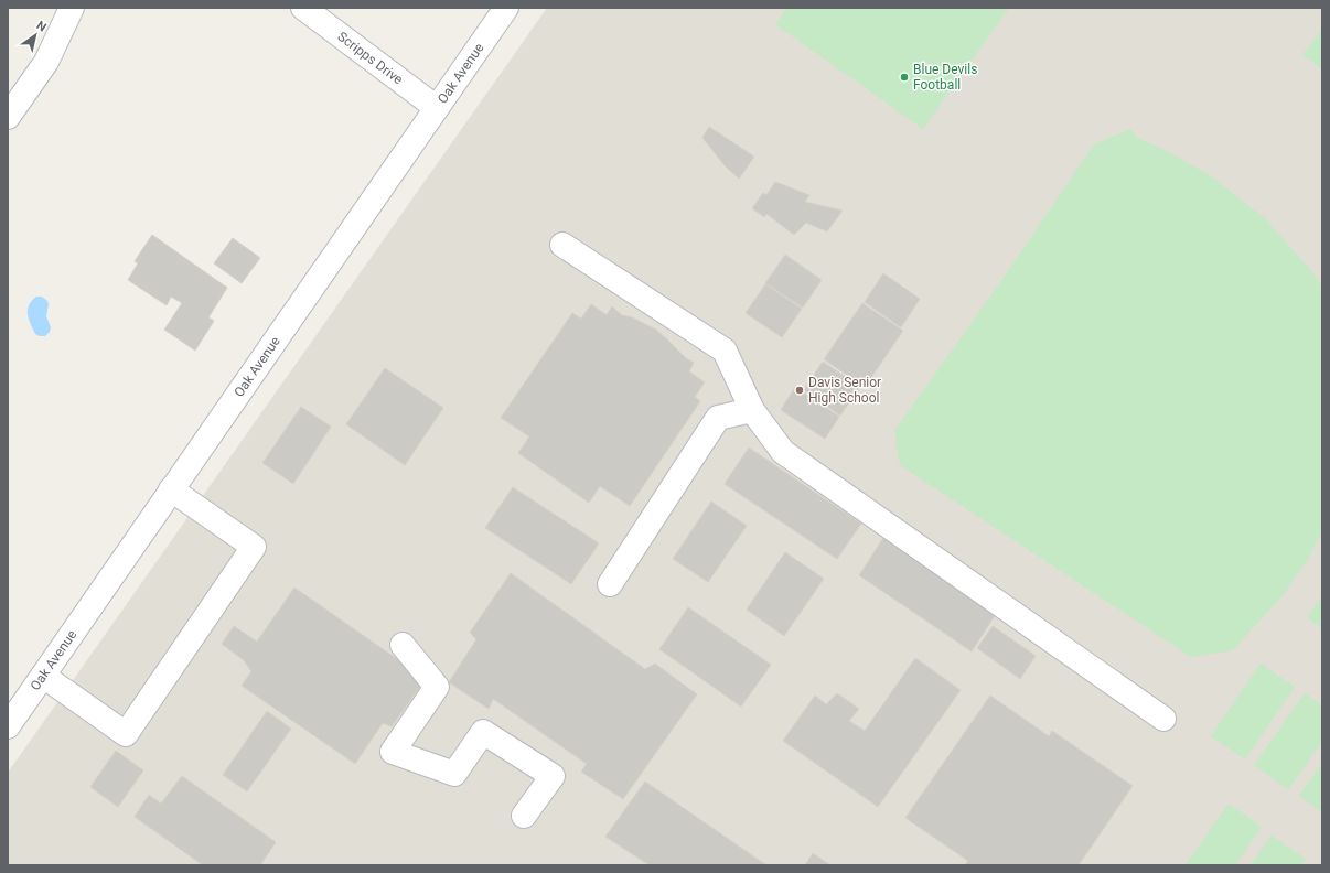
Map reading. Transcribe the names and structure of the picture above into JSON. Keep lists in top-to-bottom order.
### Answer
{
  "streets": {
    "street": ["Scripps Drive", "Oak Avenue"]
  },
  "crossings": [
    ["Scripps Drive", "Oak Avenue"]
  ],
  "places": ["Blue Devils Football", "Davis Senior High School"],
  "north": "top right"
}
